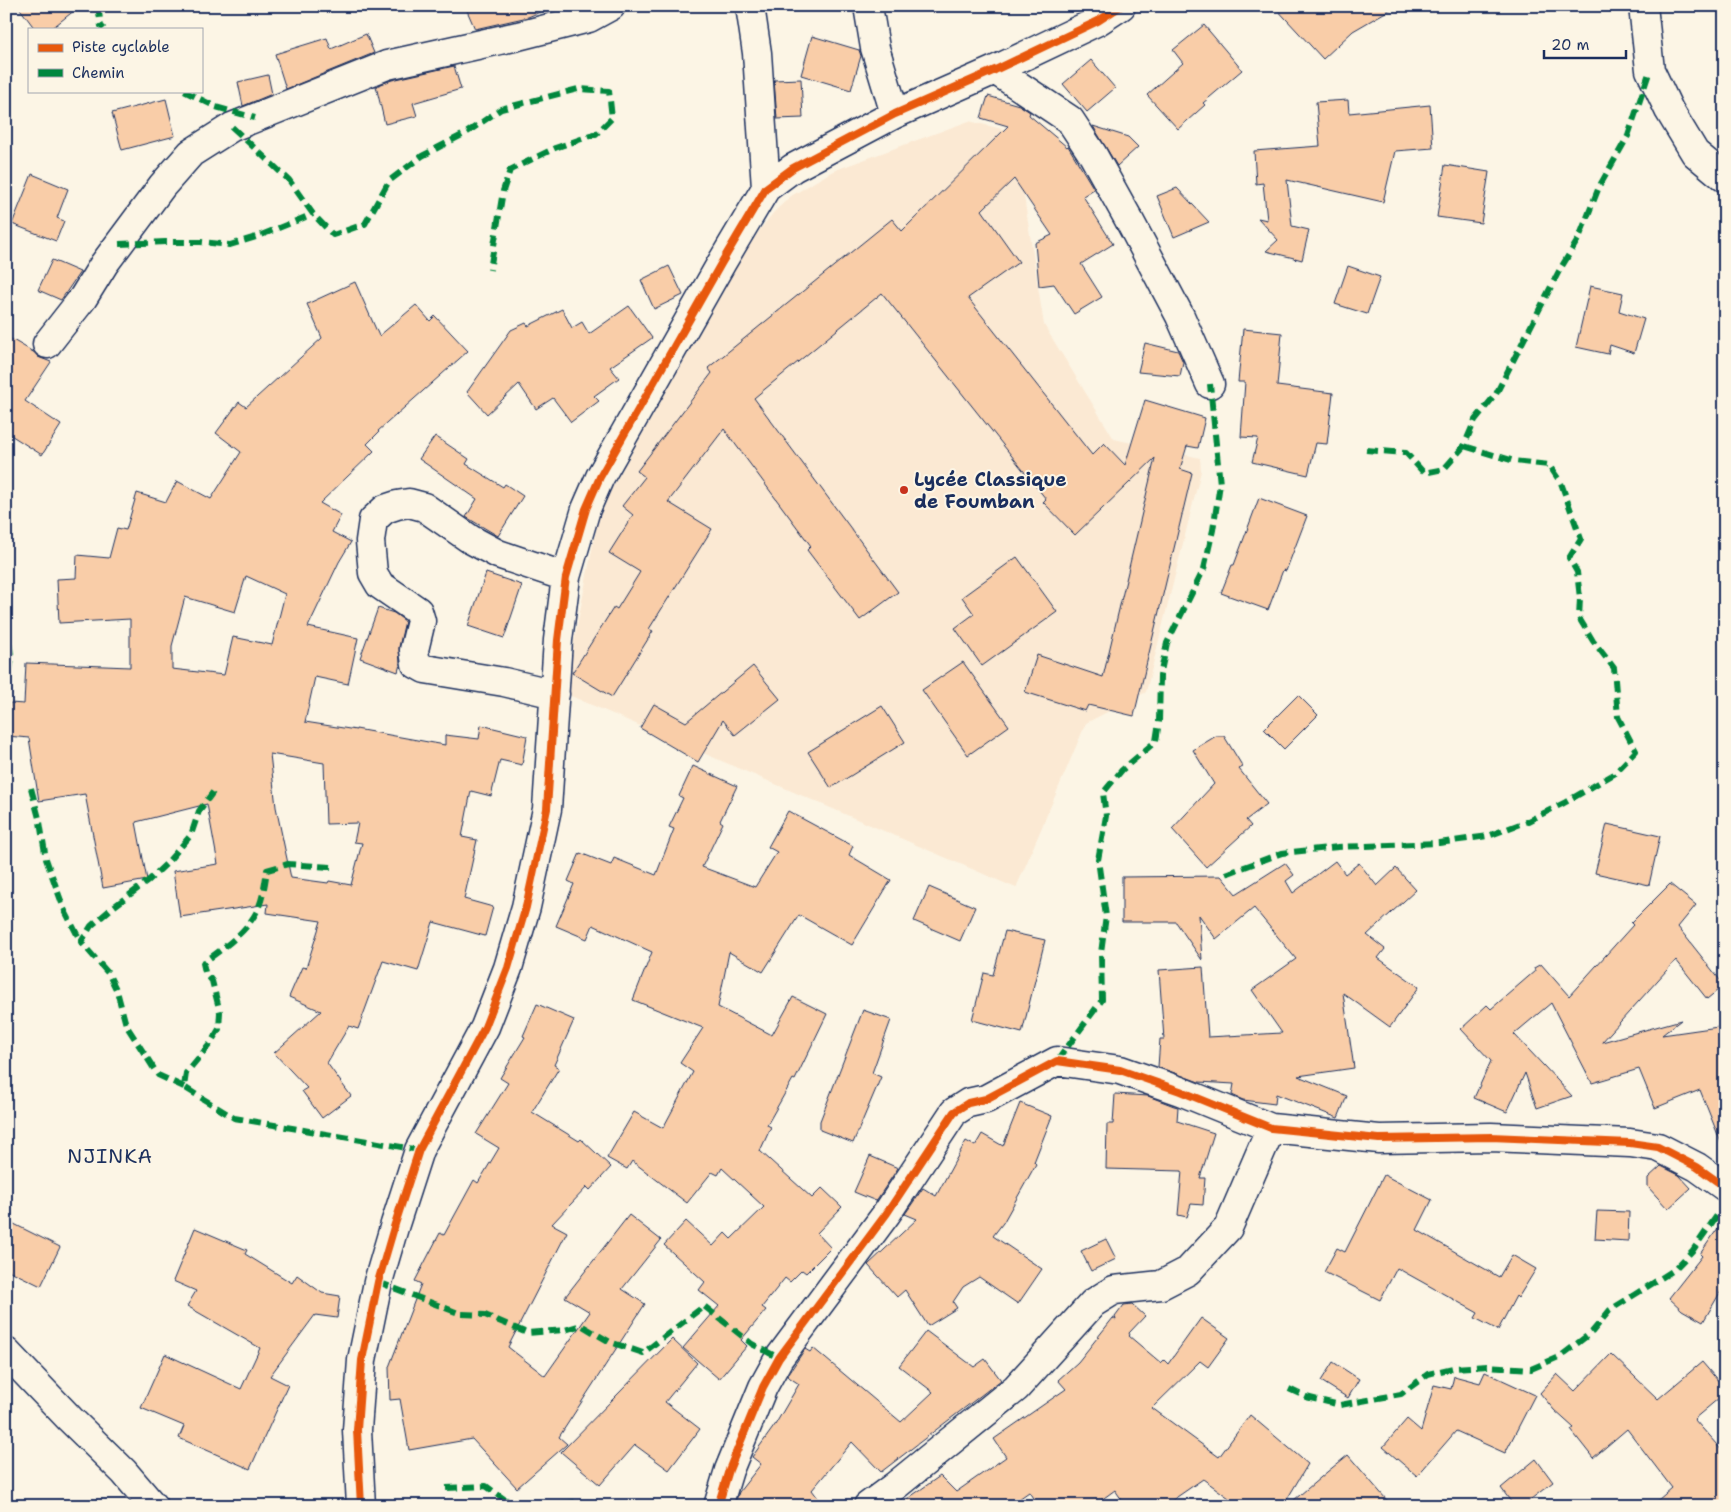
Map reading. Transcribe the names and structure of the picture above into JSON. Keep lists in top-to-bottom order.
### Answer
{
  "districts": ["NJINKA"],
  "places": ["Lycée Classique de Foumban"],
  "legend": ["Piste cyclable", "Chemin"],
  "scale_bar": "20 m"
}
